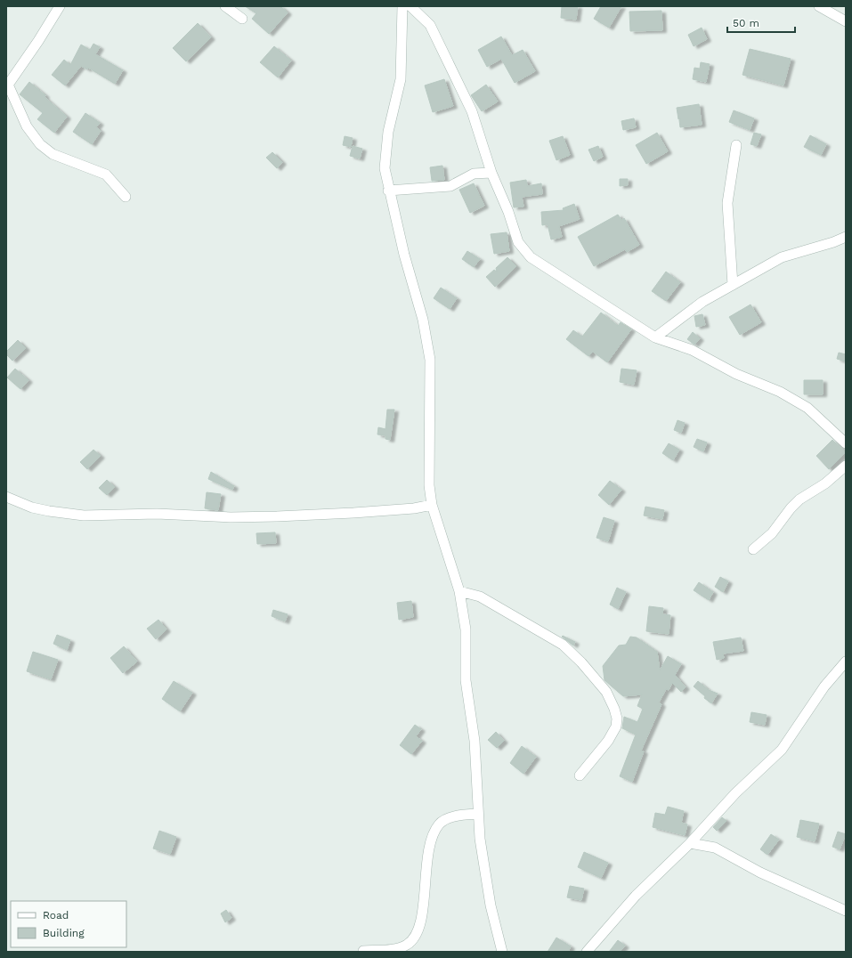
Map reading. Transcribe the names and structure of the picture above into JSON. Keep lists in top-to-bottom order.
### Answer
{
  "legend": ["Road", "Building"],
  "scale_bar": "50 m"
}
